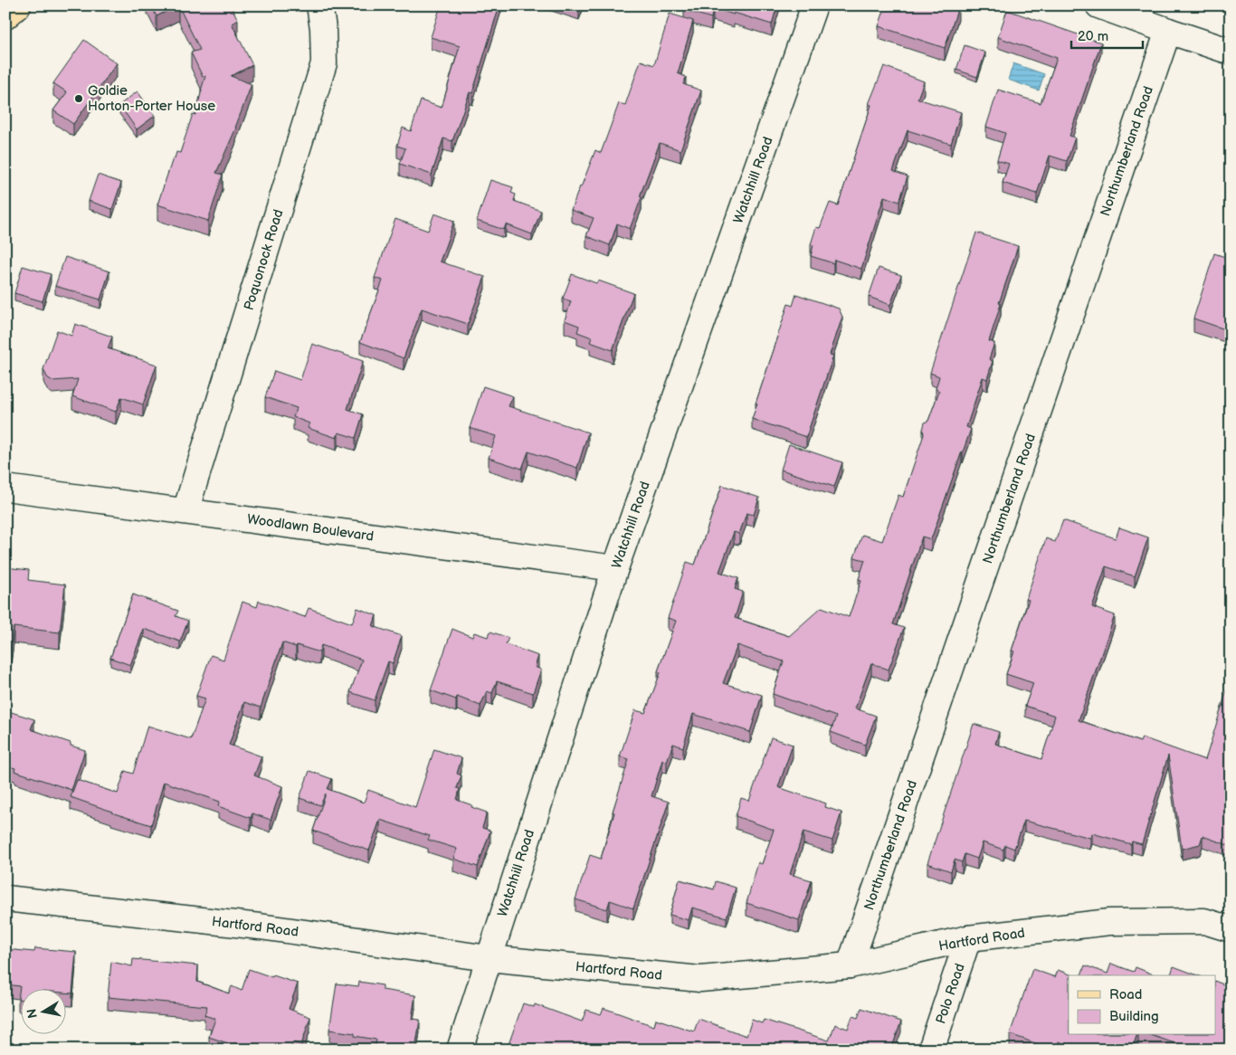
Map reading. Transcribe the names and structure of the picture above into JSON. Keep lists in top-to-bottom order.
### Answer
{
  "streets": {
    "street": [
      "Northumberland Road",
      "Watchhill Road",
      "Poquonock Road",
      "Woodlawn Boulevard",
      "Hartford Road",
      "Polo Road"
    ]
  },
  "crossings": [
    ["Northumberland Road", "Hartford Road"],
    ["Watchhill Road", "Woodlawn Boulevard"],
    ["Watchhill Road", "Hartford Road"],
    ["Poquonock Road", "Woodlawn Boulevard"],
    ["Hartford Road", "Polo Road"]
  ],
  "places": ["Goldie Horton-Porter House"],
  "legend": ["Road", "Building"],
  "scale_bar": "20 m",
  "north": "left"
}
